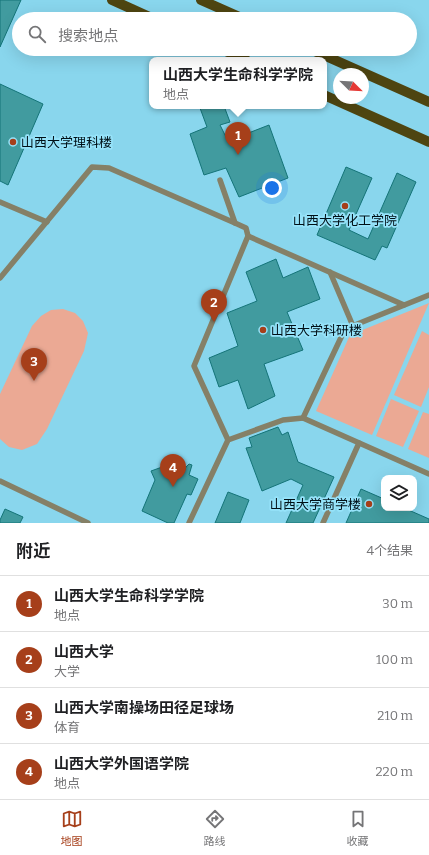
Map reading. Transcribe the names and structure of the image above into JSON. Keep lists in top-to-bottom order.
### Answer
{
  "places": [
    "山西大学理科楼",
    "山西大学化工学院",
    "山西大学科研楼",
    "山西大学商学楼"
  ],
  "north": "bottom right",
  "page": {
    "search": "搜索地点",
    "popup": ["山西大学生命科学学院", "地点"],
    "pins": [
      "1",
      "2",
      "3",
      "4"
    ],
    "heading": ["附近", "4个结果"],
    "list": [
      {
        "mark": "1",
        "name": "山西大学生命科学学院",
        "note": "地点",
        "value": "30 m"
      },
      {
        "mark": "2",
        "name": "山西大学",
        "note": "大学",
        "value": "100 m"
      },
      {
        "mark": "3",
        "name": "山西大学南操场田径足球场",
        "note": "体育",
        "value": "210 m"
      },
      {
        "mark": "4",
        "name": "山西大学外国语学院",
        "note": "地点",
        "value": "220 m"
      }
    ],
    "nav": ["地图", "路线", "收藏"]
  }
}
